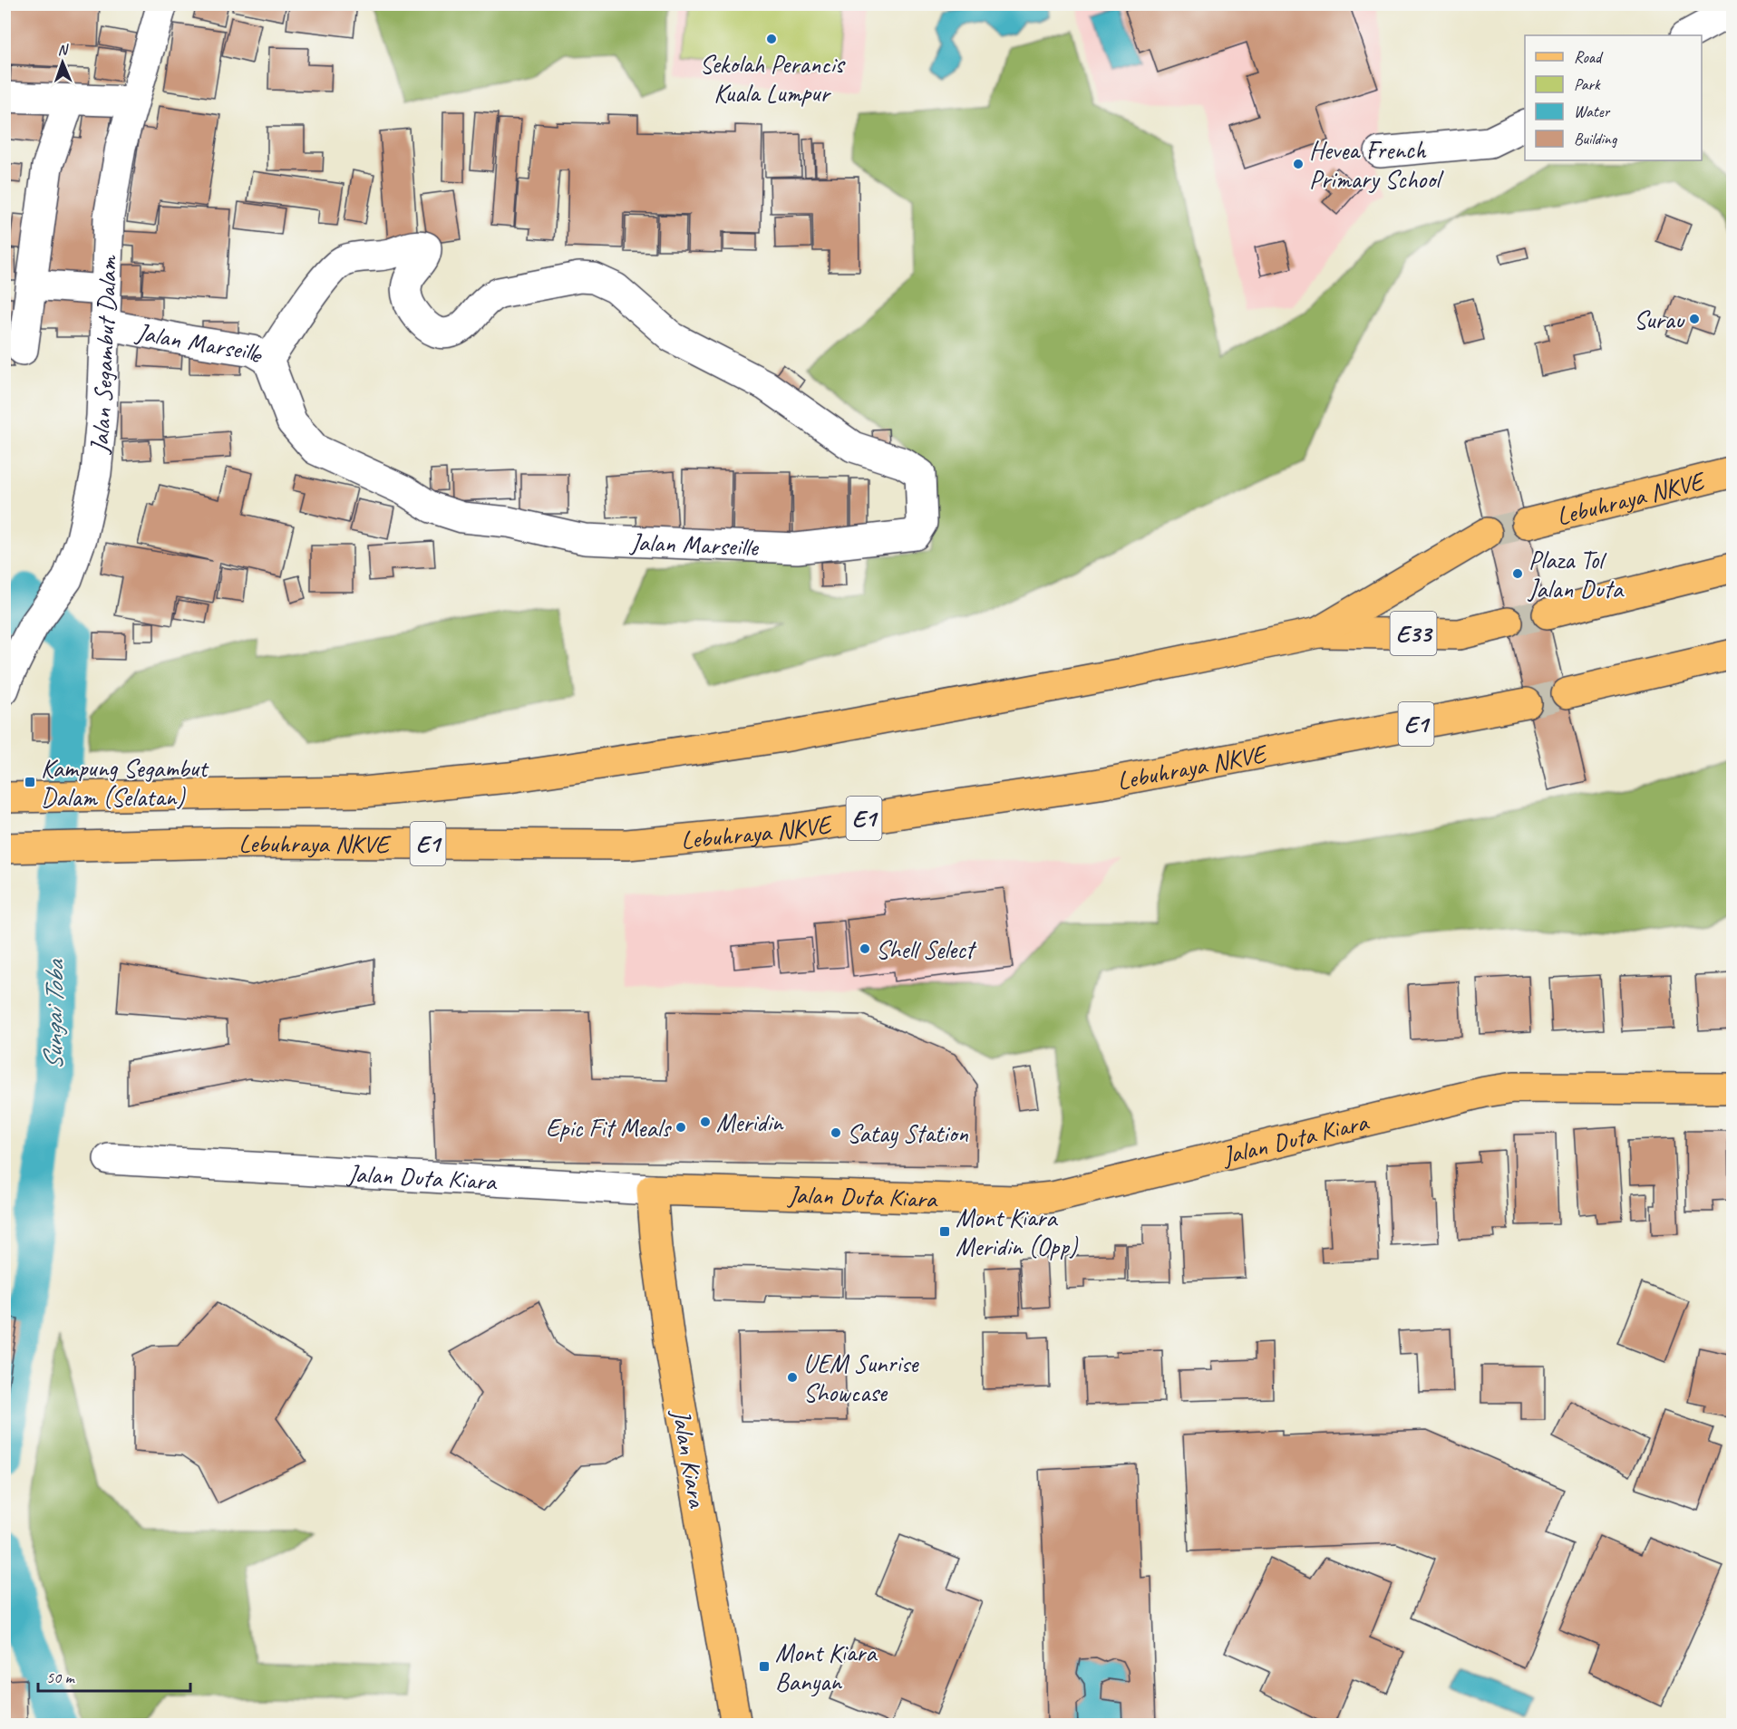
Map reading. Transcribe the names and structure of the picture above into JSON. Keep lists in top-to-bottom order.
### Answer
{
  "streets": {
    "main road": [
      "Lebuhraya NKVE",
      "E33",
      "E1",
      "Jalan Duta Kiara",
      "Jalan Kiara"
    ],
    "street": ["Jalan Marseille", "Jalan Segambut Dalam"]
  },
  "crossings": [
    ["Jalan Marseille", "Jalan Segambut Dalam"],
    ["Lebuhraya NKVE", "E33"],
    ["Jalan Duta Kiara", "Jalan Kiara"]
  ],
  "water": ["Sungai Toba"],
  "places": {
    "other": [
      "Sekolah Perancis Kuala Lumpur",
      "Hevea French Primary School",
      "Surau",
      "Plaza Tol Jalan Duta",
      "Shell Select",
      "Meridin",
      "Epic Fit Meals",
      "Satay Station",
      "UEM Sunrise Showcase"
    ],
    "transit": ["Kampung Segambut Dalam (Selatan)", "Mont Kiara Meridin (Opp)", "Mont Kiara Banyan"]
  },
  "legend": [
    "Road",
    "Park",
    "Water",
    "Building"
  ],
  "scale_bar": "50 m",
  "north": "top"
}
